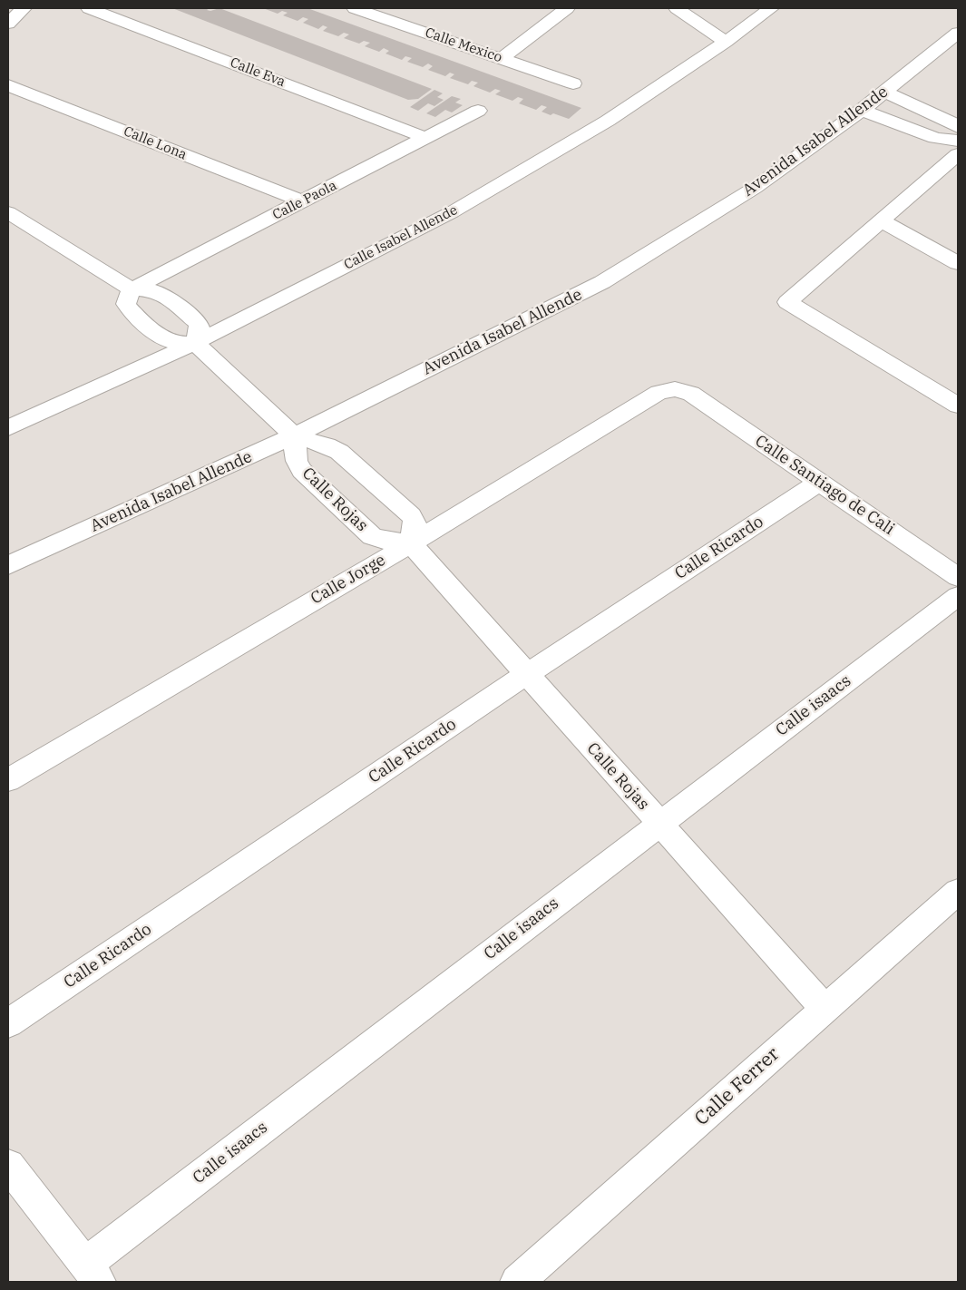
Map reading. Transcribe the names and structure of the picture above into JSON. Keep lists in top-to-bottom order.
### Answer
{
  "streets": {
    "street": [
      "Calle Mexico",
      "Calle Eva",
      "Avenida Isabel Allende",
      "Calle Lona",
      "Calle Paola",
      "Calle Isabel Allende",
      "Calle Santiago de Cali",
      "Calle Rojas",
      "Calle Ricardo",
      "Calle Jorge",
      "Calle isaacs",
      "Calle Ferrer"
    ]
  },
  "crossings": [
    ["Calle Eva", "Calle Paola"],
    ["Avenida Isabel Allende", "Calle Rojas"],
    ["Calle Lona", "Calle Paola"],
    ["Calle Santiago de Cali", "Calle Ricardo"],
    ["Calle Santiago de Cali", "Calle Jorge"],
    ["Calle Rojas", "Calle Ricardo"],
    ["Calle Rojas", "Calle Jorge"],
    ["Calle Rojas", "Calle isaacs"],
    ["Calle Rojas", "Calle Ferrer"]
  ]
}
